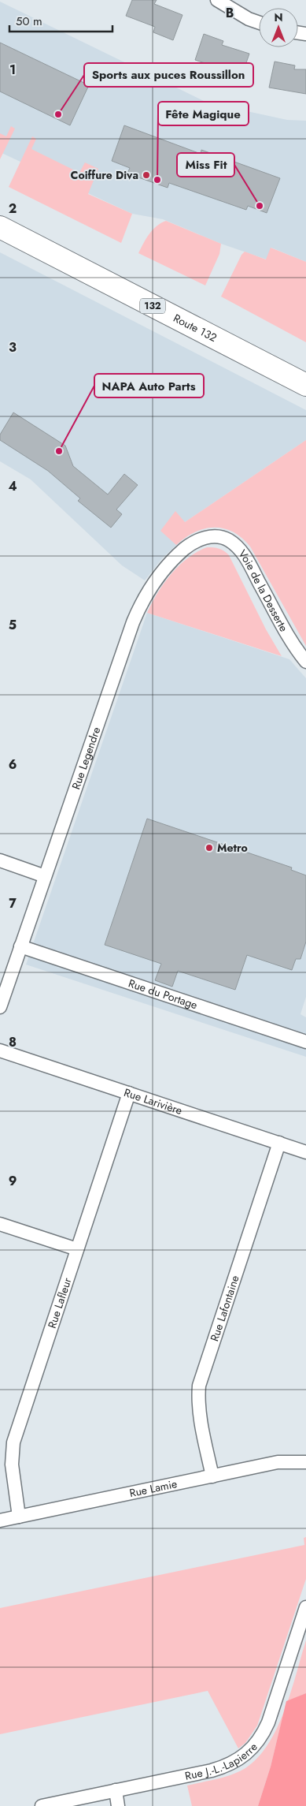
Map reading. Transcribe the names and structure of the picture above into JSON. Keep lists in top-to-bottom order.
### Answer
{
  "streets": {
    "highway": ["132", "Route 132"],
    "street": [
      "Voie de la Desserte",
      "Rue Legendre",
      "Rue du Portage",
      "Rue Larivière",
      "Rue Lafleur",
      "Rue Lafontaine",
      "Rue Lamie",
      "Rue J.-L.-Lapierre"
    ]
  },
  "crossings": [
    ["Voie de la Desserte", "Rue Legendre"],
    ["Rue Legendre", "Rue du Portage"],
    ["Rue Larivière", "Rue Lafleur"],
    ["Rue Larivière", "Rue Lafontaine"],
    ["Rue Lafleur", "Rue Lamie"],
    ["Rue Lafontaine", "Rue Lamie"]
  ],
  "places": [
    "Sports aux puces Roussillon",
    "Coiffure Diva",
    "Fête Magique",
    "Miss Fit",
    "NAPA Auto Parts",
    "Metro"
  ],
  "scale_bar": "50 m",
  "north": "top",
  "grid": {
    "columns": ["B"],
    "rows": [
      "1",
      "2",
      "3",
      "4",
      "5",
      "6",
      "7",
      "8",
      "9"
    ]
  }
}
